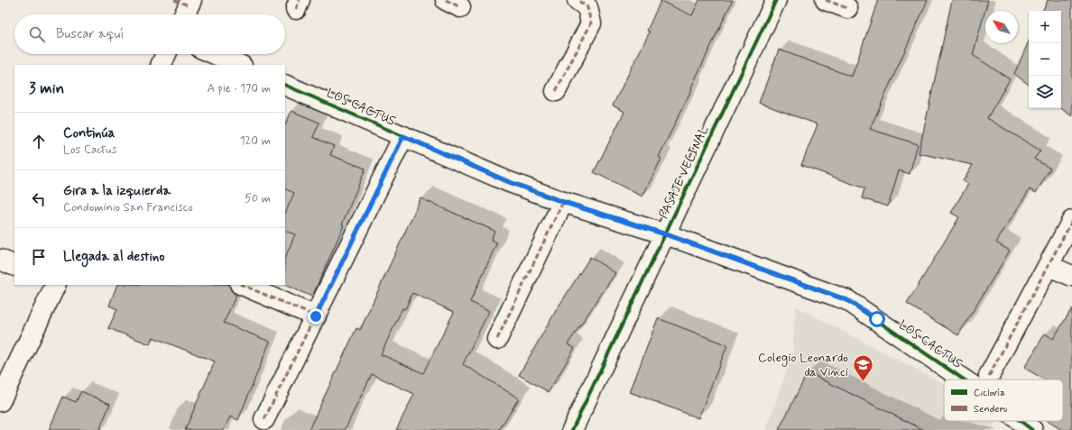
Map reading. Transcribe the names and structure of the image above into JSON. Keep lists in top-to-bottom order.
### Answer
{
  "streets": {
    "street": ["LOS CACTUS", "PASAJE VECINAL"]
  },
  "crossings": [
    ["LOS CACTUS", "PASAJE VECINAL"]
  ],
  "places": {
    "school or university": ["Colegio Leonardo da Vinci"]
  },
  "legend": ["Ciclovía", "Sendero"],
  "north": "top left",
  "page": {
    "map_buttons": ["+", "−"],
    "search": "Buscar aquí",
    "heading": ["3 min", "A pie · 170 m"],
    "list": [
      ["Continúa", "Los Cactus", "120 m"],
      ["Gira a la izquierda", "Condominio San Francisco", "50 m"],
      "Llegada al destino"
    ]
  }
}
